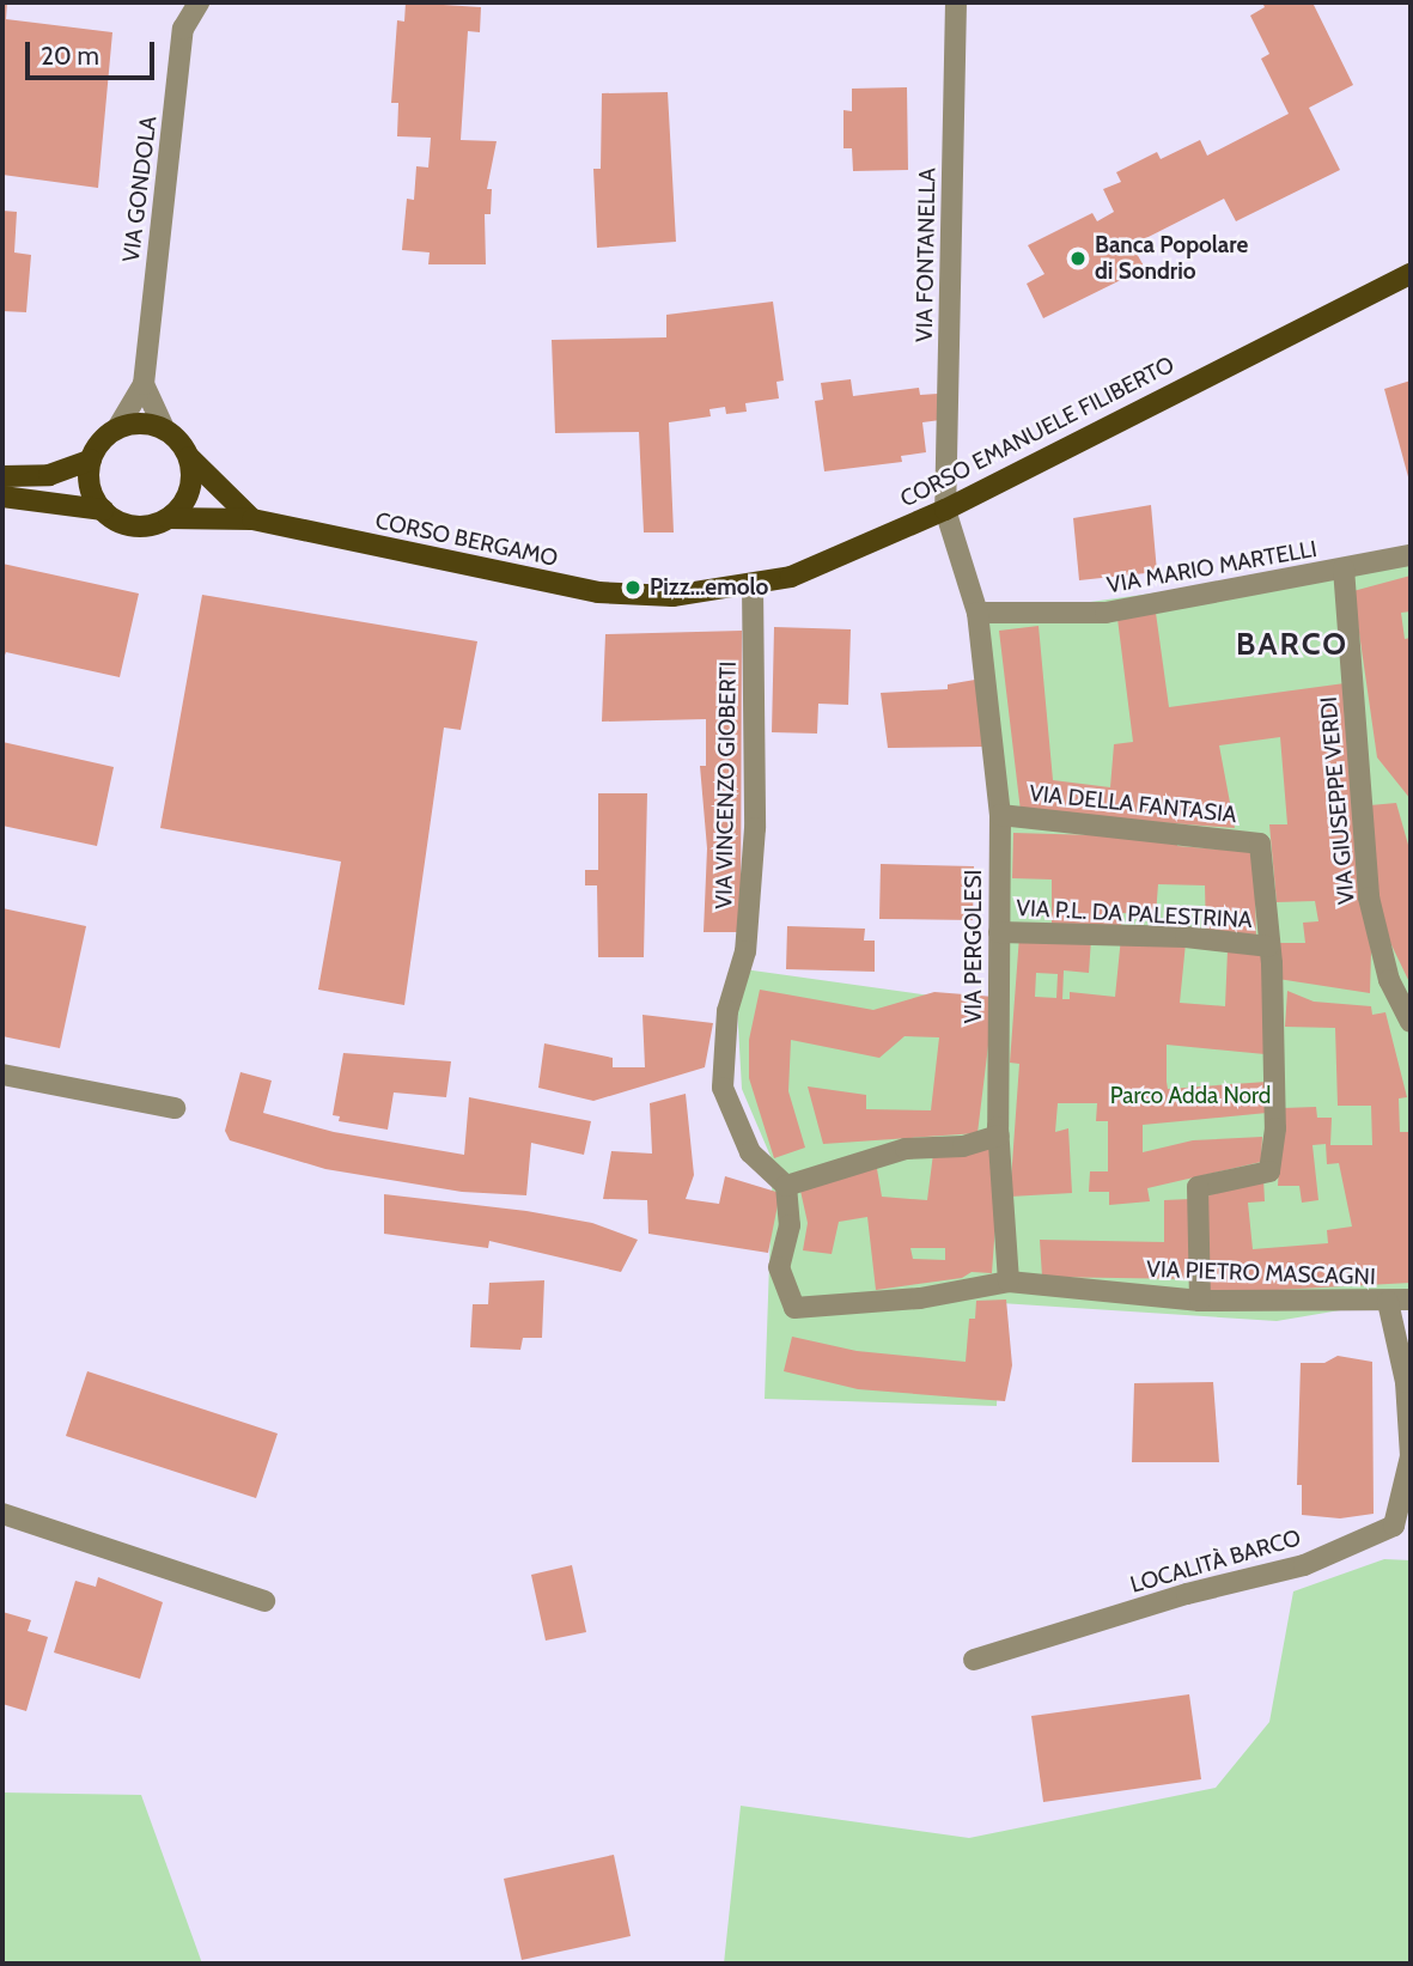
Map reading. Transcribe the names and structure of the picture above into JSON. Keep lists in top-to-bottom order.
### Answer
{
  "streets": {
    "main road": ["CORSO EMANUELE FILIBERTO", "CORSO BERGAMO"],
    "street": [
      "VIA GONDOLA",
      "VIA FONTANELLA",
      "VIA MARIO MARTELLI",
      "VIA VINCENZO GIOBERTI",
      "VIA GIUSEPPE VERDI",
      "VIA DELLA FANTASIA",
      "VIA P.L. DA PALESTRINA",
      "VIA PERGOLESI",
      "VIA PIETRO MASCAGNI",
      "LOCALITÀ BARCO"
    ]
  },
  "crossings": [
    ["VIA GONDOLA", "CORSO BERGAMO"],
    ["VIA FONTANELLA", "CORSO EMANUELE FILIBERTO"],
    ["CORSO EMANUELE FILIBERTO", "CORSO BERGAMO"],
    ["CORSO EMANUELE FILIBERTO", "VIA VINCENZO GIOBERTI"],
    ["VIA MARIO MARTELLI", "VIA GIUSEPPE VERDI"],
    ["VIA MARIO MARTELLI", "VIA PERGOLESI"],
    ["VIA VINCENZO GIOBERTI", "VIA PIETRO MASCAGNI"],
    ["VIA DELLA FANTASIA", "VIA P.L. DA PALESTRINA"],
    ["VIA DELLA FANTASIA", "VIA PERGOLESI"],
    ["VIA P.L. DA PALESTRINA", "VIA PERGOLESI"],
    ["VIA PERGOLESI", "VIA PIETRO MASCAGNI"],
    ["VIA PIETRO MASCAGNI", "LOCALITÀ BARCO"]
  ],
  "districts": ["BARCO"],
  "parks": ["Parco Adda Nord"],
  "places": ["Banca Popolare di Sondrio", "Pizz...emolo"],
  "scale_bar": "20 m"
}
